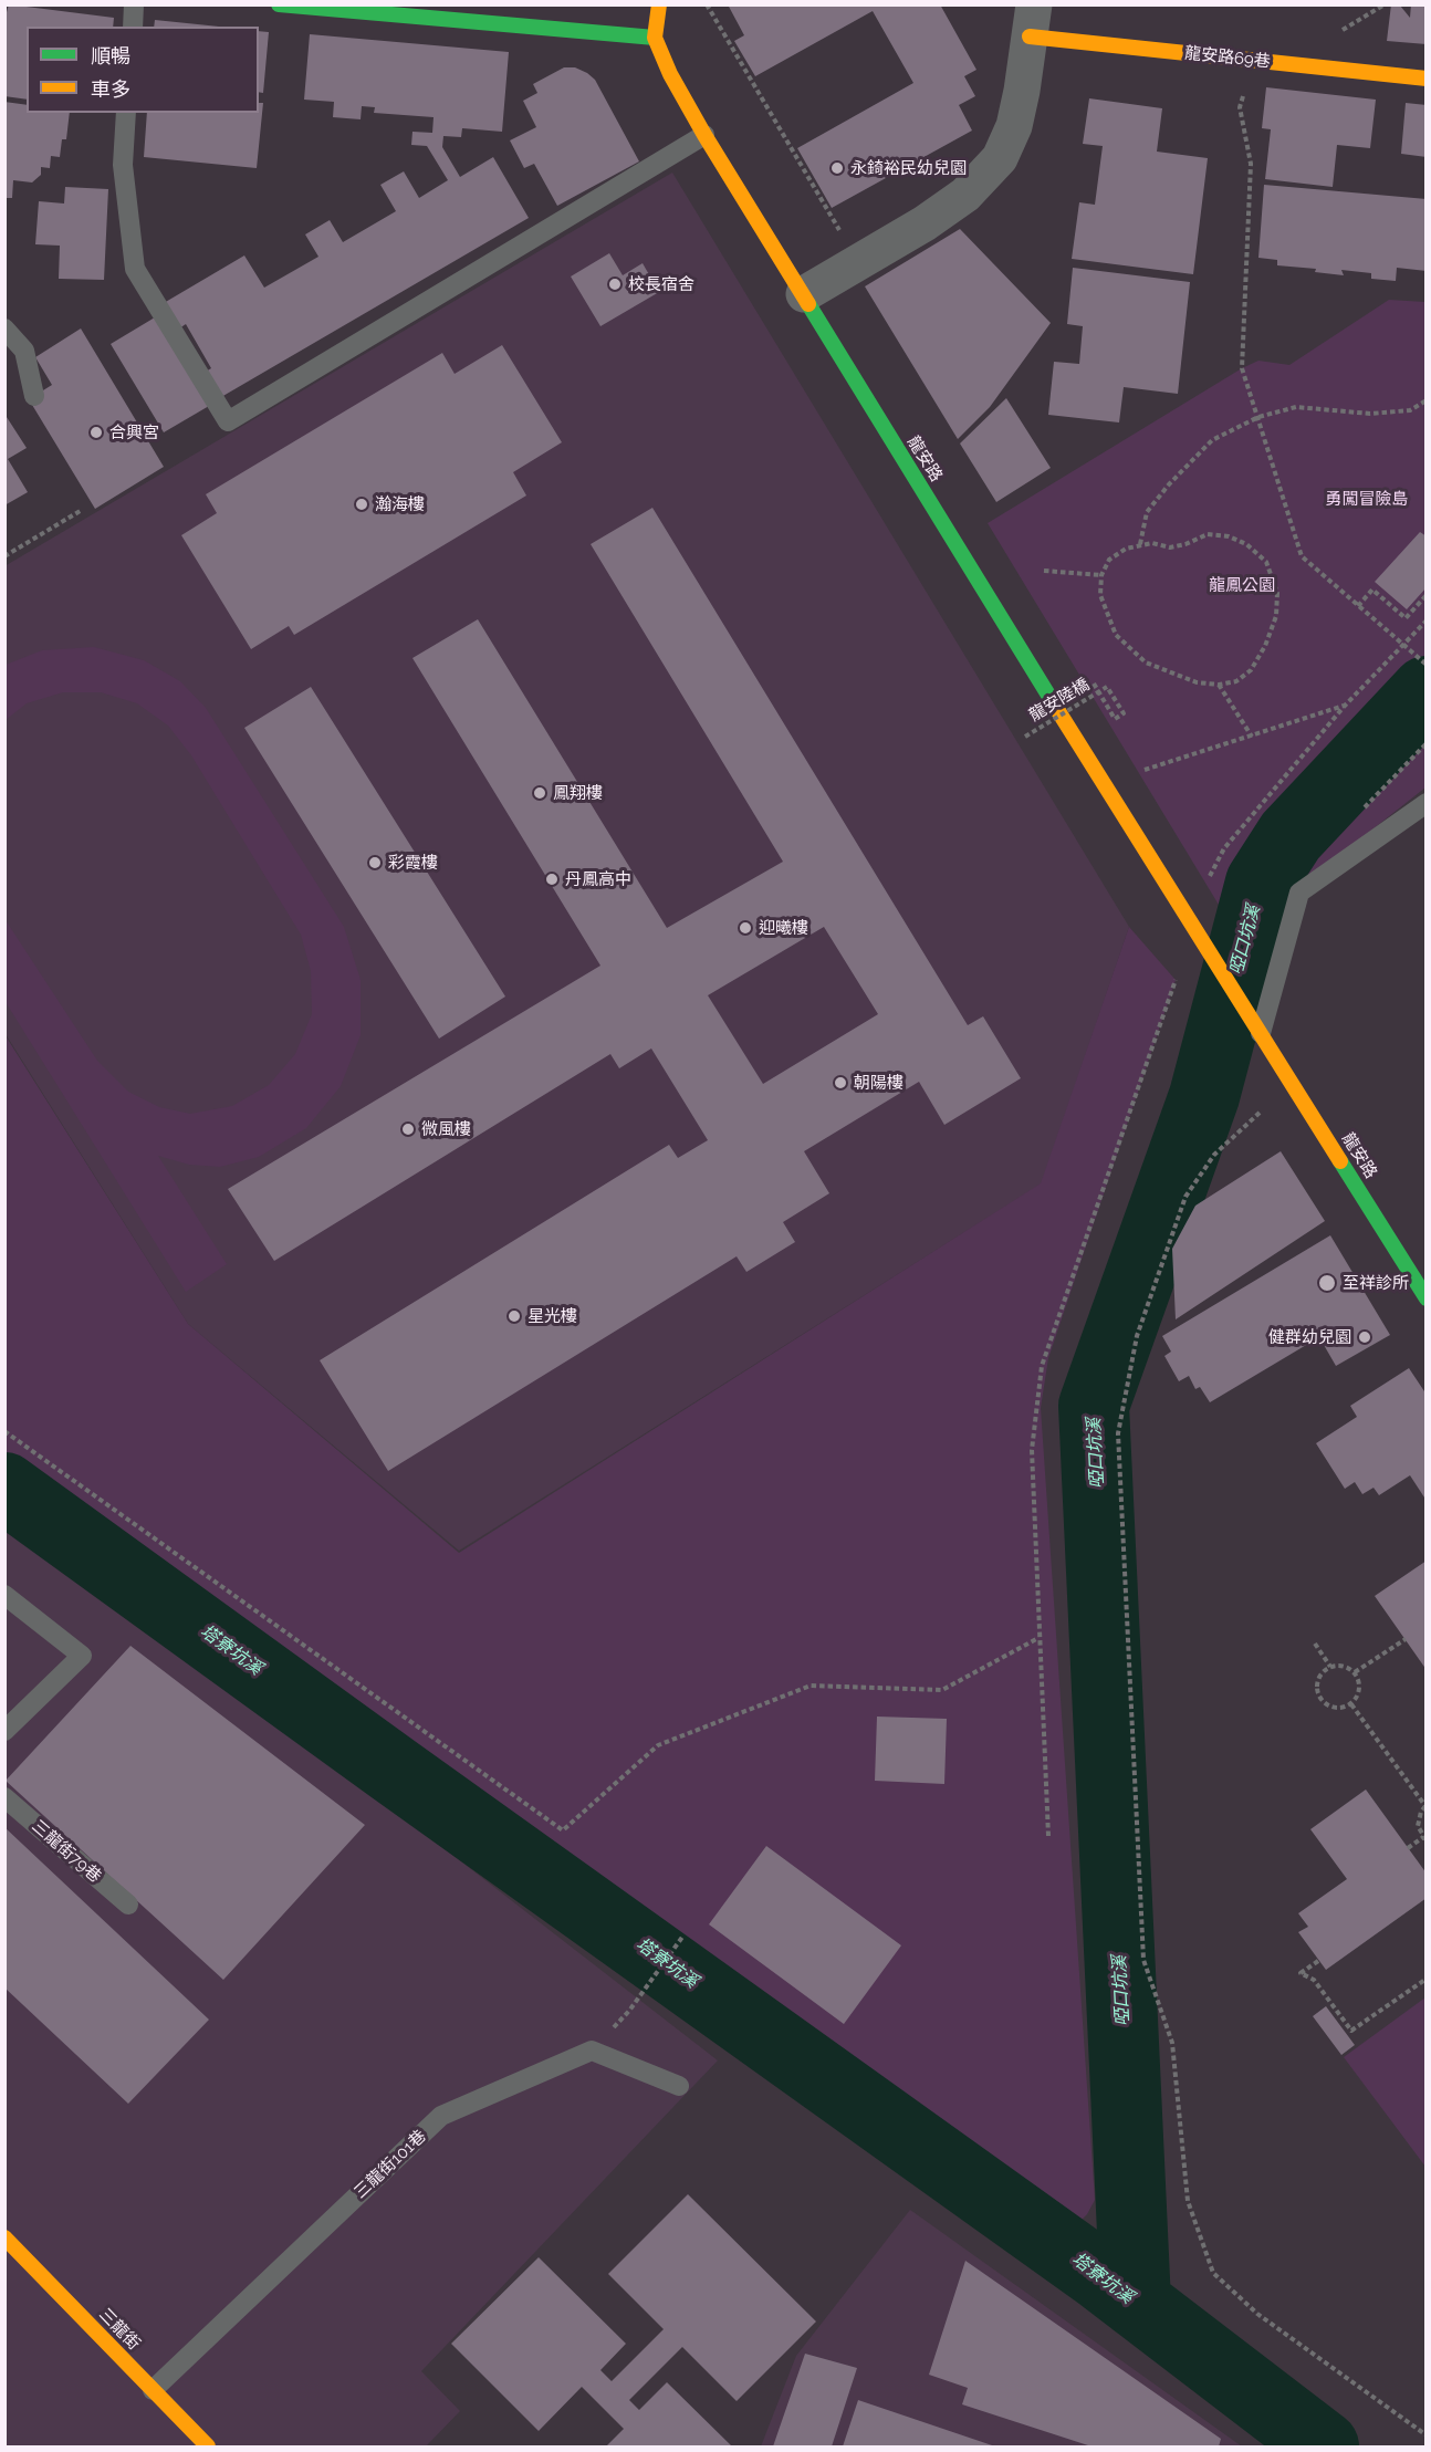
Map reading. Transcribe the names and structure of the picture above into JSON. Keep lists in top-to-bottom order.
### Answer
{
  "streets": {
    "street": ["龍安路69巷", "龍安路", "三龍街"],
    "lane": ["三龍街79巷", "三龍街101巷"],
    "path": ["龍安陸橋"]
  },
  "crossings": [
    ["龍安路69巷", "龍安路"],
    ["三龍街101巷", "三龍街"]
  ],
  "water": ["啞口坑溪", "塔寮坑溪"],
  "parks": ["勇闖冒險島", "龍鳳公園"],
  "places": [
    "永錡裕民幼兒園",
    "校長宿舍",
    "合興宮",
    "瀚海樓",
    "鳳翔樓",
    "彩霞樓",
    "丹鳳高中",
    "迎曦樓",
    "朝陽樓",
    "微風樓",
    "至祥診所",
    "星光樓",
    "健群幼兒園"
  ],
  "legend": ["順暢", "車多"]
}
